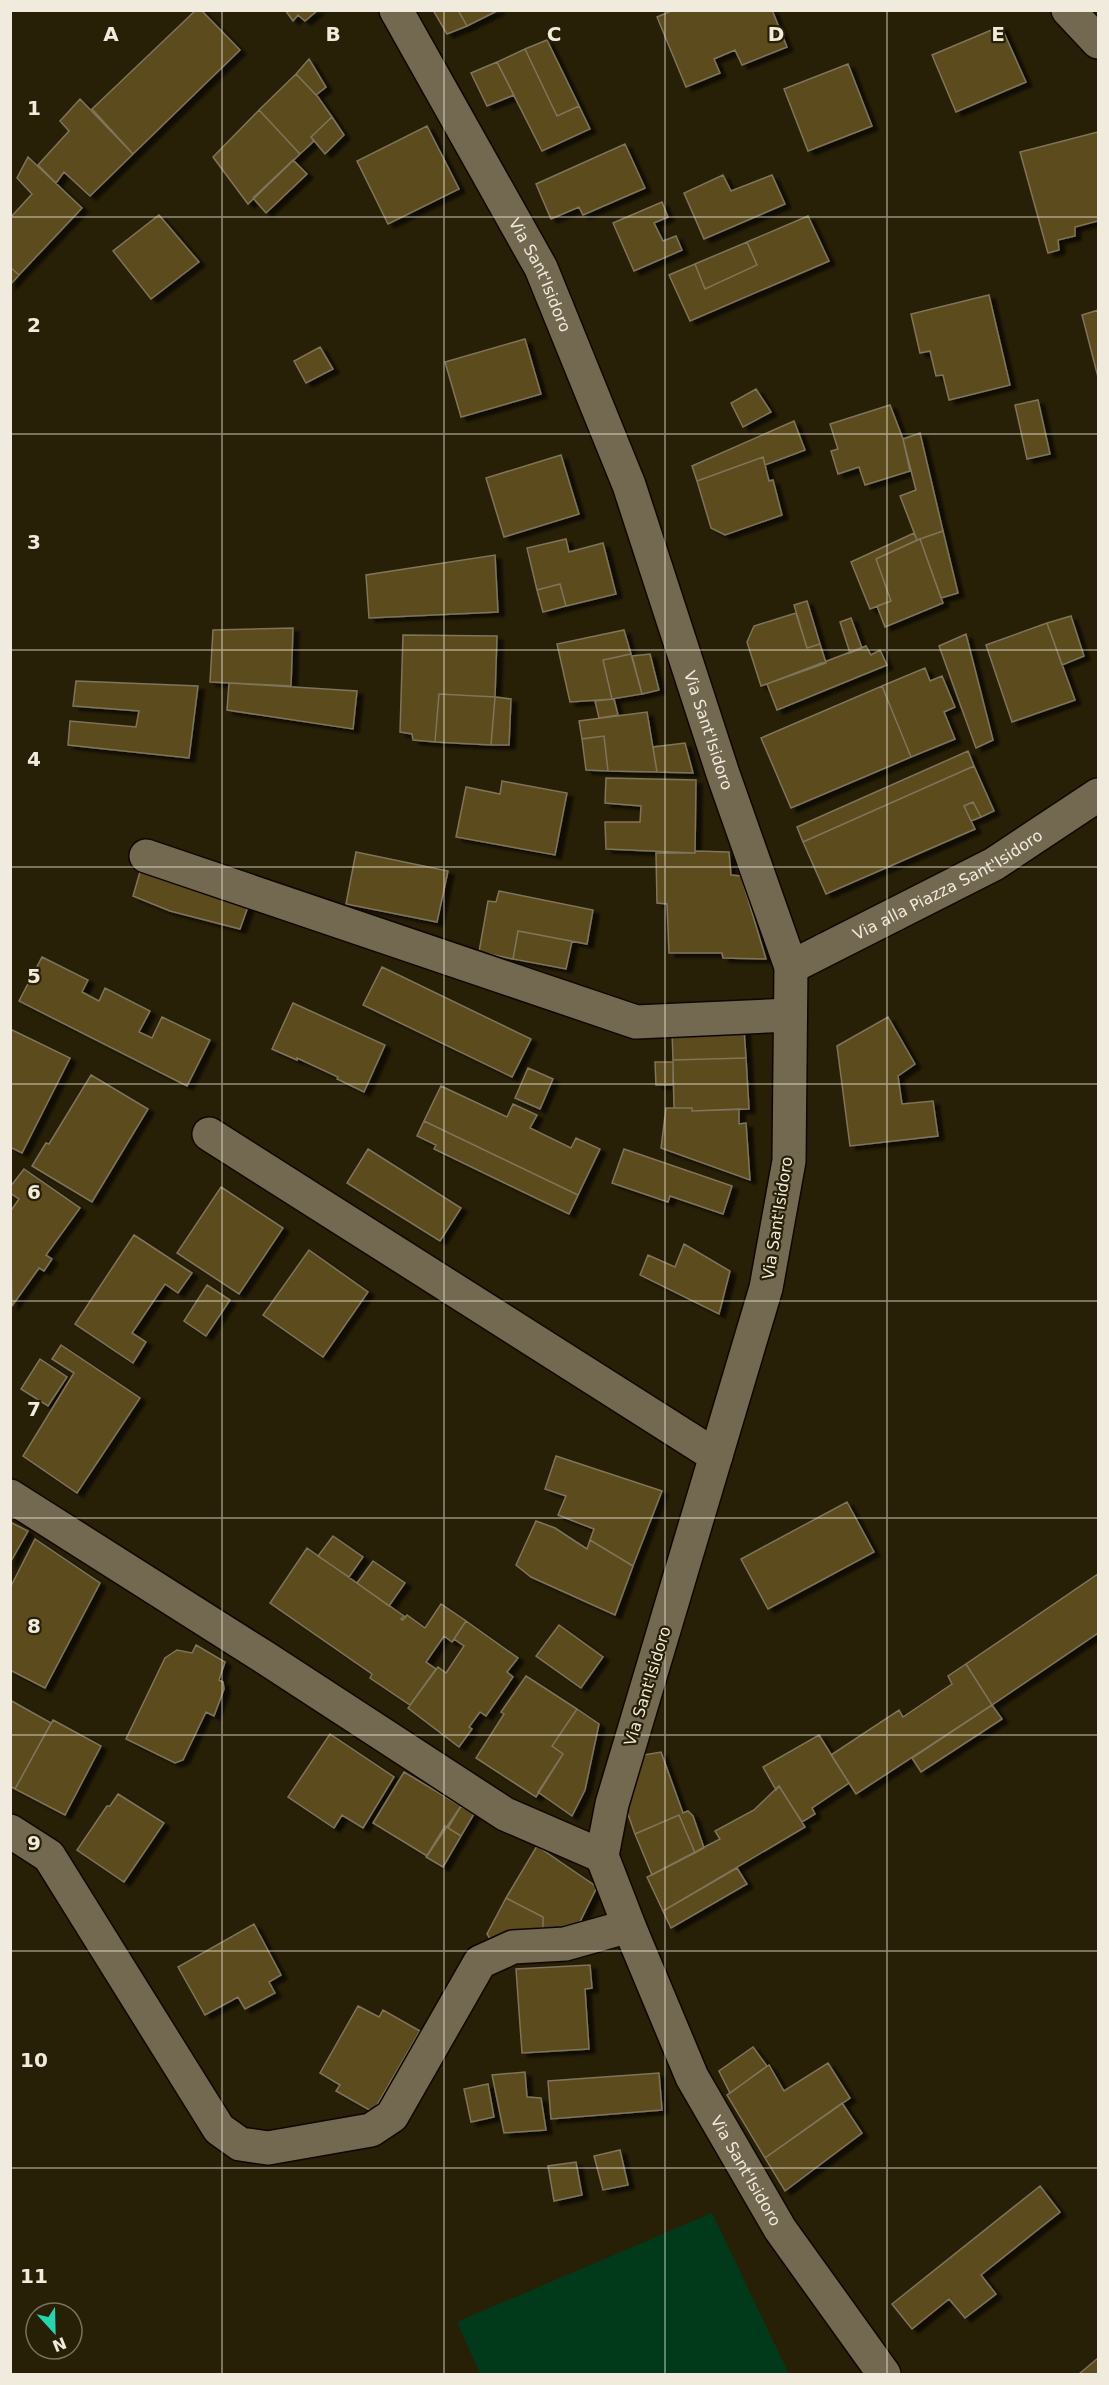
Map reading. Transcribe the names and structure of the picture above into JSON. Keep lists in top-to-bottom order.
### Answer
{
  "streets": {
    "street": ["Via Sant'Isidoro", "Via alla Piazza Sant'Isidoro"]
  },
  "crossings": [
    ["Via Sant'Isidoro", "Via alla Piazza Sant'Isidoro"]
  ],
  "north": "bottom",
  "grid": {
    "columns": [
      "A",
      "B",
      "C",
      "D",
      "E"
    ],
    "rows": [
      "1",
      "2",
      "3",
      "4",
      "5",
      "6",
      "7",
      "8",
      "9",
      "10",
      "11"
    ]
  }
}
